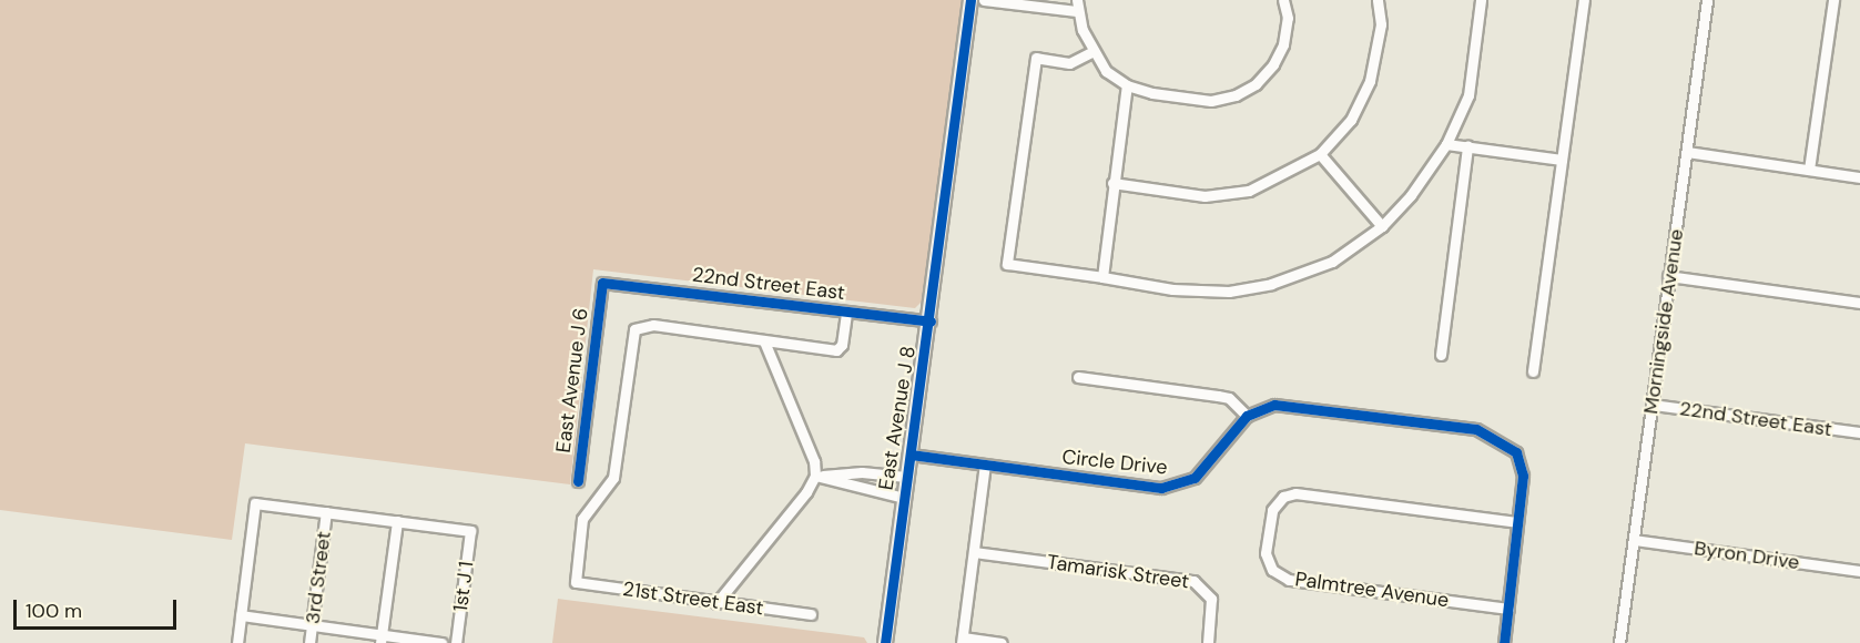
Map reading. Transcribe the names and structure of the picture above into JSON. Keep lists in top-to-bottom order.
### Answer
{
  "streets": {
    "street": [
      "22nd Street East",
      "Morningside Avenue",
      "East Avenue J 6",
      "East Avenue J 8",
      "Circle Drive",
      "Byron Drive",
      "Tamarisk Street",
      "3rd Street",
      "1st J 1",
      "Palmtree Avenue",
      "21st Street East"
    ]
  },
  "crossings": [
    ["22nd Street East", "Morningside Avenue"],
    ["22nd Street East", "East Avenue J 6"],
    ["22nd Street East", "East Avenue J 8"],
    ["Morningside Avenue", "Byron Drive"],
    ["East Avenue J 8", "Circle Drive"]
  ],
  "scale_bar": "100 m"
}
